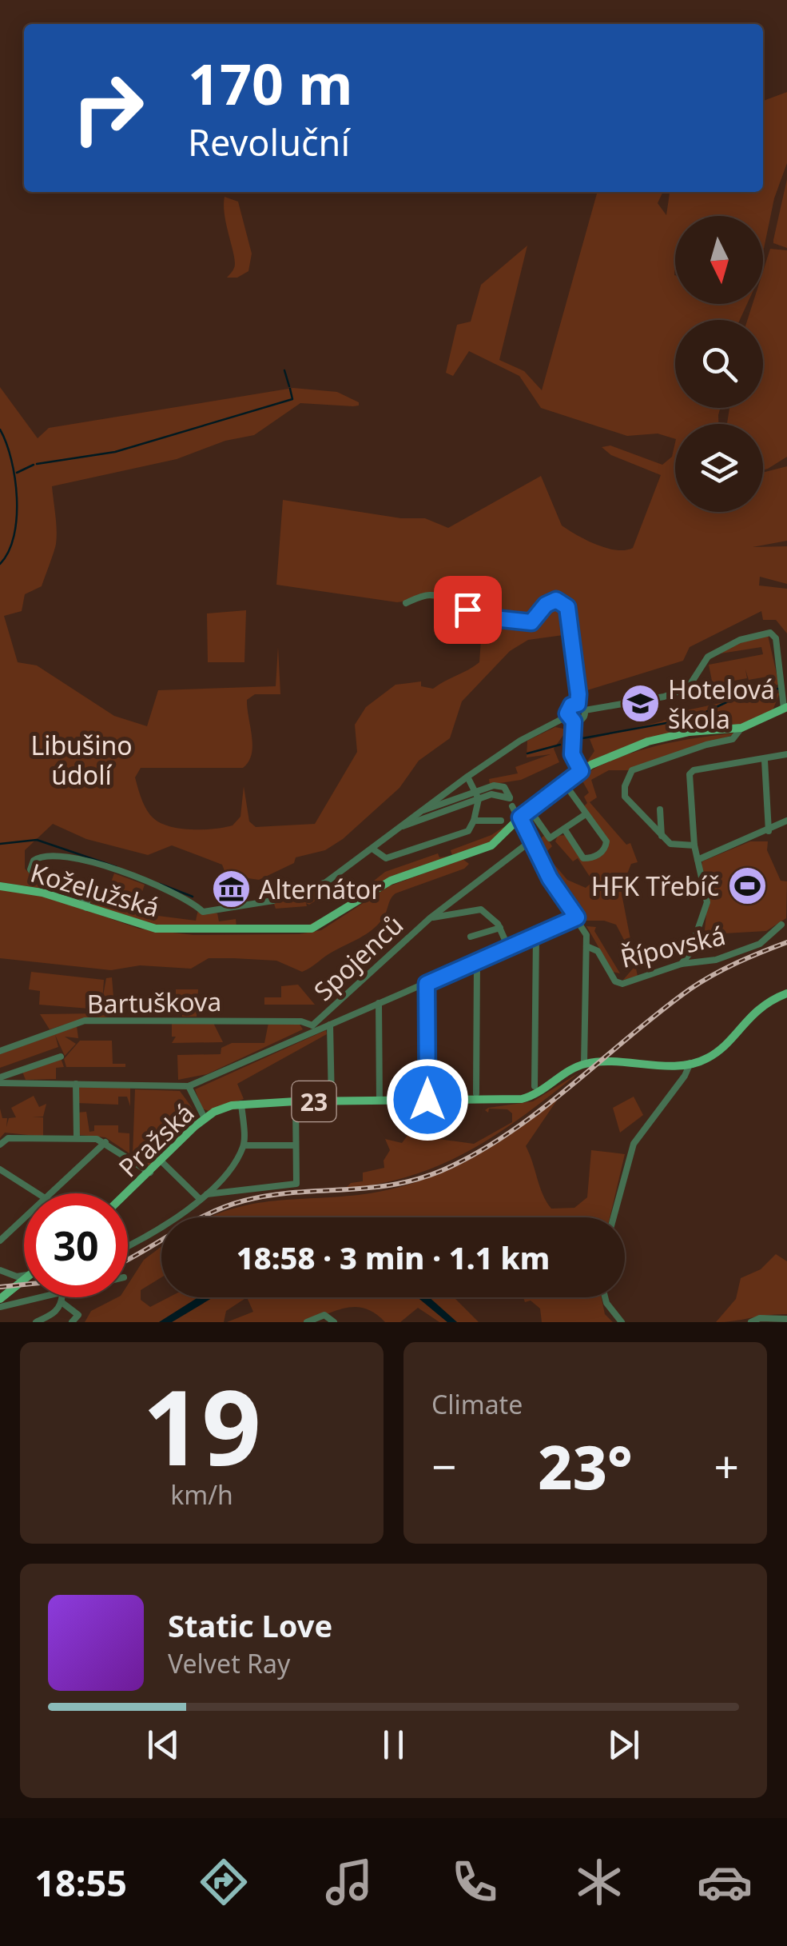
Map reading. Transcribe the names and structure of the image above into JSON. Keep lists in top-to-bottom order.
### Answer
{
  "streets": {
    "main road": ["Koželužská", "23", "Pražská"],
    "street": ["Řípovská", "Spojenců", "Bartuškova"]
  },
  "crossings": [
    ["Koželužská", "Řípovská"],
    ["Řípovská", "Spojenců"],
    ["Spojenců", "Bartuškova"]
  ],
  "parks": ["Libušino údolí"],
  "places": {
    "school or university": ["Hotelová škola"],
    "sports": ["HFK Třebíč"],
    "museum": ["Alternátor"]
  },
  "north": "bottom",
  "page": {
    "turn": ["170 m", "Revoluční"],
    "limit": "30",
    "trip": "18:58 · 3 min · 1.1 km",
    "tile": [
      ["19", "km/h"],
      "Climate"
    ],
    "heat": ["−", "23°", "+"],
    "song": ["Static Love", "Velvet Ray"],
    "tabs": "18:55"
  }
}
